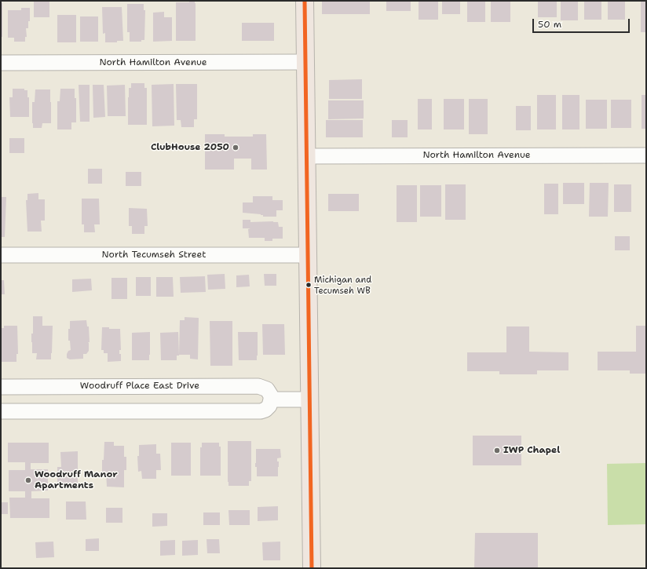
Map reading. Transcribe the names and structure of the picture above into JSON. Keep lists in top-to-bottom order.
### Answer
{
  "streets": {
    "street": ["North Hamilton Avenue", "North Tecumseh Street", "Woodruff Place East Drive"]
  },
  "places": [
    "ClubHouse 2050",
    "Michigan and Tecumseh WB",
    "IWP Chapel",
    "Woodruff Manor Apartments"
  ],
  "scale_bar": "50 m"
}
